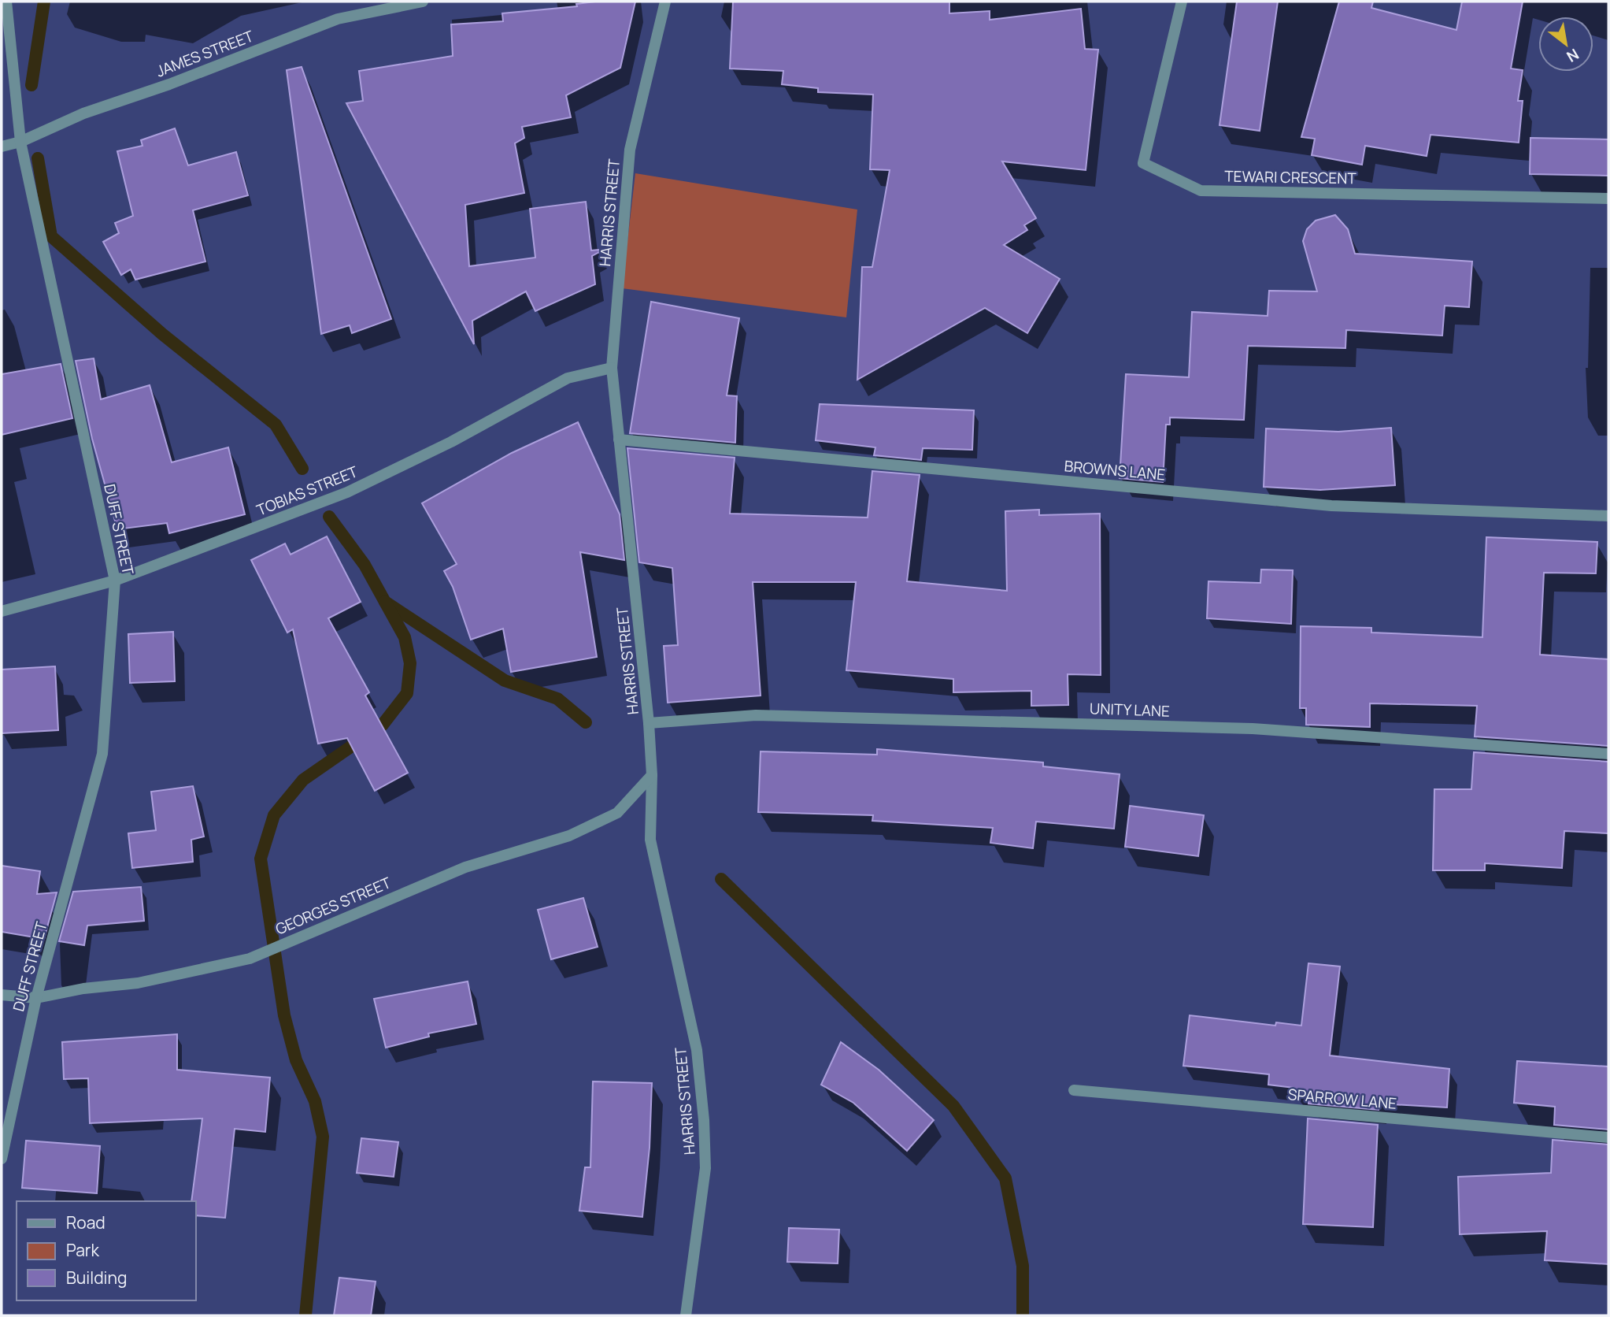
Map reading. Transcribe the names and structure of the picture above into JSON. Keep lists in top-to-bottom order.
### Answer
{
  "streets": {
    "street": [
      "JAMES STREET",
      "TEWARI CRESCENT",
      "HARRIS STREET",
      "BROWNS LANE",
      "TOBIAS STREET",
      "DUFF STREET",
      "UNITY LANE",
      "GEORGES STREET",
      "SPARROW LANE"
    ]
  },
  "crossings": [
    ["JAMES STREET", "DUFF STREET"],
    ["HARRIS STREET", "BROWNS LANE"],
    ["HARRIS STREET", "TOBIAS STREET"],
    ["HARRIS STREET", "UNITY LANE"],
    ["HARRIS STREET", "GEORGES STREET"],
    ["TOBIAS STREET", "DUFF STREET"],
    ["DUFF STREET", "GEORGES STREET"]
  ],
  "legend": ["Road", "Park", "Building"],
  "north": "bottom right"
}
